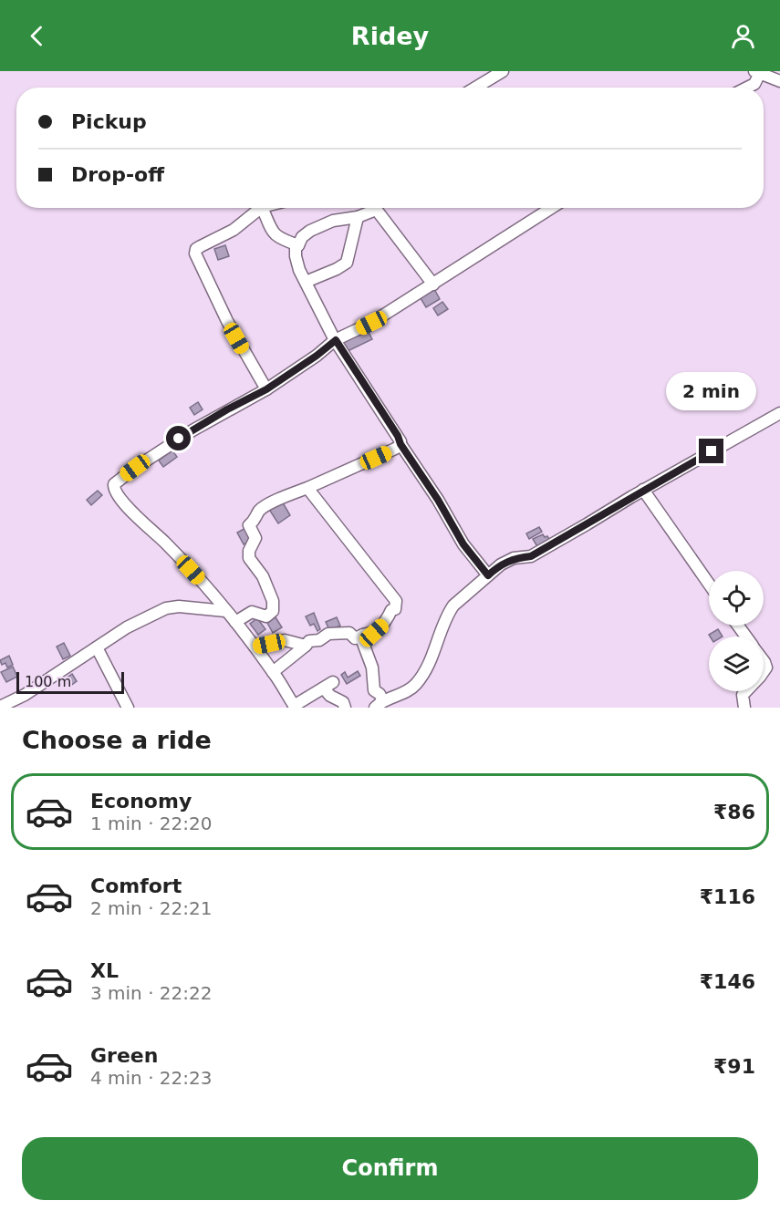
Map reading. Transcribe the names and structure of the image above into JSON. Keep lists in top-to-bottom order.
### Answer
{
  "scale_bar": "100 m",
  "page": {
    "header": "Ridey",
    "banner": ["Pickup", "Drop-off"],
    "bubble": "2 min",
    "scale": "100 m",
    "heading": "Choose a ride",
    "list": [
      {
        "name": "Economy",
        "note": "1 min · 22:20",
        "value": "₹86"
      },
      {
        "name": "Comfort",
        "note": "2 min · 22:21",
        "value": "₹116"
      },
      {
        "name": "XL",
        "note": "3 min · 22:22",
        "value": "₹146"
      },
      {
        "name": "Green",
        "note": "4 min · 22:23",
        "value": "₹91"
      }
    ],
    "buttons": "Confirm"
  }
}
